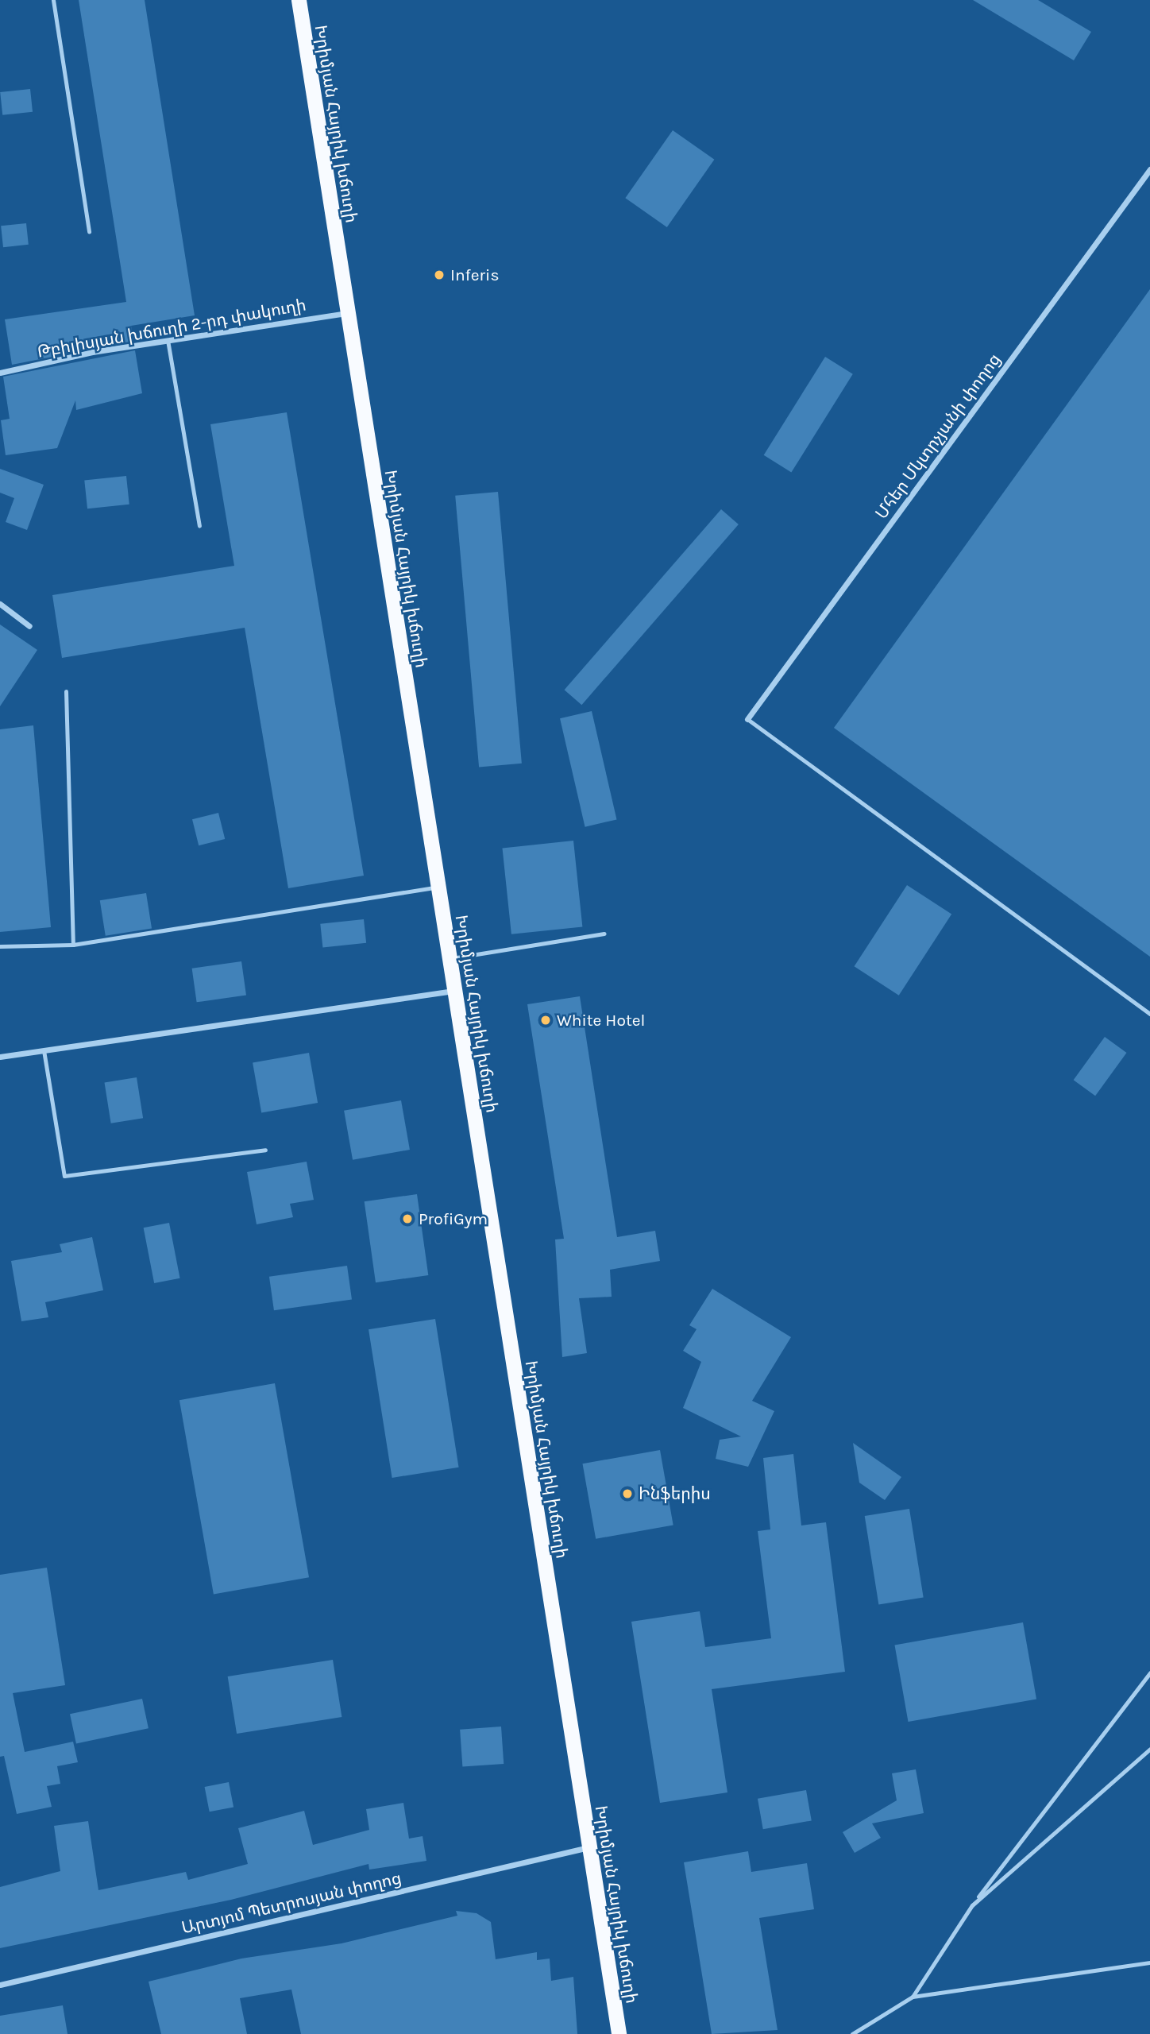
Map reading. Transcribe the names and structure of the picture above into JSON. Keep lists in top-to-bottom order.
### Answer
{
  "streets": {
    "highway": ["Խրիմյան Հայրիկ խճուղի"],
    "street": ["Թբիլիսյան խճուղի 2-րդ փակուղի", "Մհեր Մկտրչյանի փողոց", "Արտյոմ Պետրոսյան փողոց"]
  },
  "crossings": [
    ["Խրիմյան Հայրիկ խճուղի", "Թբիլիսյան խճուղի 2-րդ փակուղի"],
    ["Խրիմյան Հայրիկ խճուղի", "Արտյոմ Պետրոսյան փողոց"]
  ],
  "places": [
    "Inferis",
    "White Hotel",
    "ProfiGym",
    "Ինֆերիս"
  ]
}
